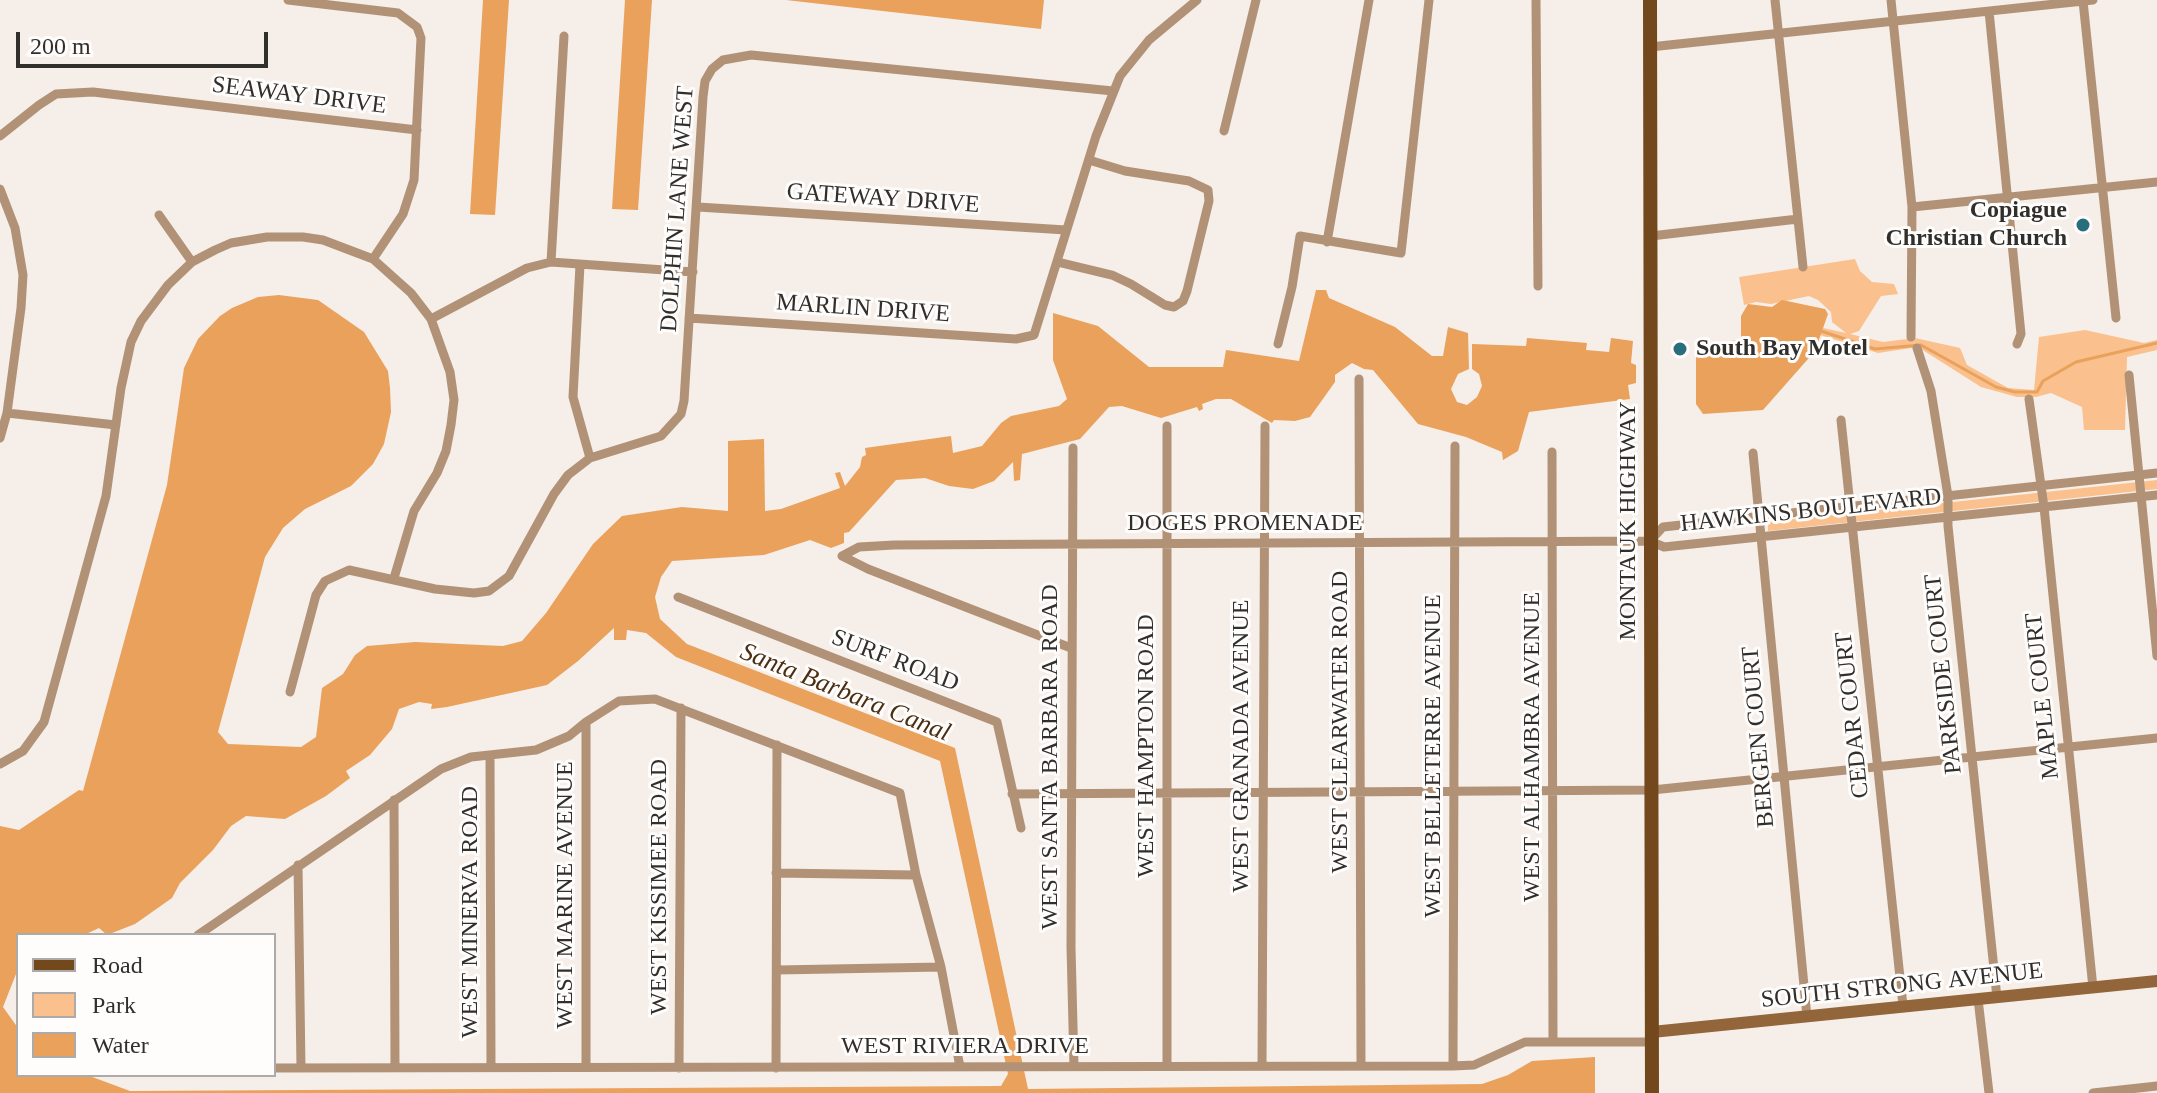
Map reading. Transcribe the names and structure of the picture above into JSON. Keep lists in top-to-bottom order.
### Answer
{
  "streets": {
    "main road": ["MONTAUK HIGHWAY"],
    "street": [
      "SEAWAY DRIVE",
      "GATEWAY DRIVE",
      "DOLPHIN LANE WEST",
      "MARLIN DRIVE",
      "HAWKINS BOULEVARD",
      "DOGES PROMENADE",
      "SURF ROAD",
      "PARKSIDE COURT",
      "MAPLE COURT",
      "CEDAR COURT",
      "WEST CLEARWATER ROAD",
      "BERGEN COURT",
      "WEST HAMPTON ROAD",
      "WEST GRANADA AVENUE",
      "WEST ALHAMBRA AVENUE",
      "WEST BELLETERRE AVENUE",
      "WEST SANTA BARBARA ROAD",
      "WEST KISSIMEE ROAD",
      "WEST MARINE AVENUE",
      "WEST MINERVA ROAD",
      "SOUTH STRONG AVENUE",
      "WEST RIVIERA DRIVE"
    ]
  },
  "crossings": [
    ["GATEWAY DRIVE", "DOLPHIN LANE WEST"],
    ["DOLPHIN LANE WEST", "MARLIN DRIVE"],
    ["HAWKINS BOULEVARD", "MONTAUK HIGHWAY"],
    ["HAWKINS BOULEVARD", "DOGES PROMENADE"],
    ["HAWKINS BOULEVARD", "PARKSIDE COURT"],
    ["HAWKINS BOULEVARD", "MAPLE COURT"],
    ["HAWKINS BOULEVARD", "CEDAR COURT"],
    ["HAWKINS BOULEVARD", "BERGEN COURT"],
    ["MONTAUK HIGHWAY", "DOGES PROMENADE"],
    ["MONTAUK HIGHWAY", "SOUTH STRONG AVENUE"],
    ["MONTAUK HIGHWAY", "WEST RIVIERA DRIVE"],
    ["DOGES PROMENADE", "WEST CLEARWATER ROAD"],
    ["DOGES PROMENADE", "WEST HAMPTON ROAD"],
    ["DOGES PROMENADE", "WEST GRANADA AVENUE"],
    ["DOGES PROMENADE", "WEST ALHAMBRA AVENUE"],
    ["DOGES PROMENADE", "WEST BELLETERRE AVENUE"],
    ["DOGES PROMENADE", "WEST SANTA BARBARA ROAD"],
    ["PARKSIDE COURT", "SOUTH STRONG AVENUE"],
    ["MAPLE COURT", "SOUTH STRONG AVENUE"],
    ["CEDAR COURT", "SOUTH STRONG AVENUE"],
    ["WEST CLEARWATER ROAD", "WEST RIVIERA DRIVE"],
    ["BERGEN COURT", "SOUTH STRONG AVENUE"],
    ["WEST HAMPTON ROAD", "WEST RIVIERA DRIVE"],
    ["WEST GRANADA AVENUE", "WEST RIVIERA DRIVE"],
    ["WEST ALHAMBRA AVENUE", "WEST RIVIERA DRIVE"],
    ["WEST BELLETERRE AVENUE", "WEST RIVIERA DRIVE"],
    ["WEST SANTA BARBARA ROAD", "WEST RIVIERA DRIVE"],
    ["WEST KISSIMEE ROAD", "WEST RIVIERA DRIVE"],
    ["WEST MARINE AVENUE", "WEST RIVIERA DRIVE"],
    ["WEST MINERVA ROAD", "WEST RIVIERA DRIVE"],
    ["SOUTH STRONG AVENUE", "WEST RIVIERA DRIVE"]
  ],
  "water": ["Santa Barbara Canal"],
  "places": ["Copiague Christian Church", "South Bay Motel"],
  "legend": ["Road", "Park", "Water"],
  "scale_bar": "200 m"
}
